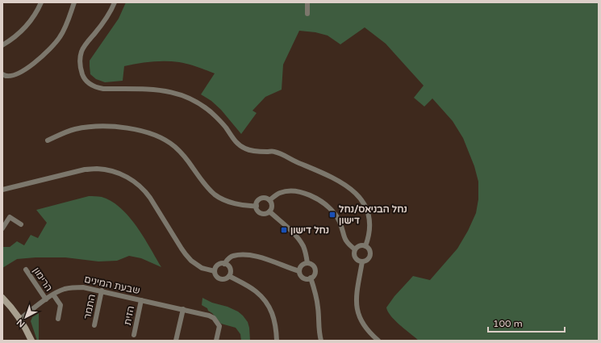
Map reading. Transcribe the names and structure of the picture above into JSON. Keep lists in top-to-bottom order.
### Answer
{
  "streets": {
    "street": [
      "הרימון",
      "שבעת המינים",
      "התמר",
      "הזית"
    ]
  },
  "crossings": [
    ["הרימון", "שבעת המינים"],
    ["שבעת המינים", "התמר"],
    ["שבעת המינים", "הזית"]
  ],
  "places": {
    "transit": ["נחל הבניאס/נחל דישון", "נחל דישון"]
  },
  "scale_bar": "100 m",
  "north": "bottom left"
}
